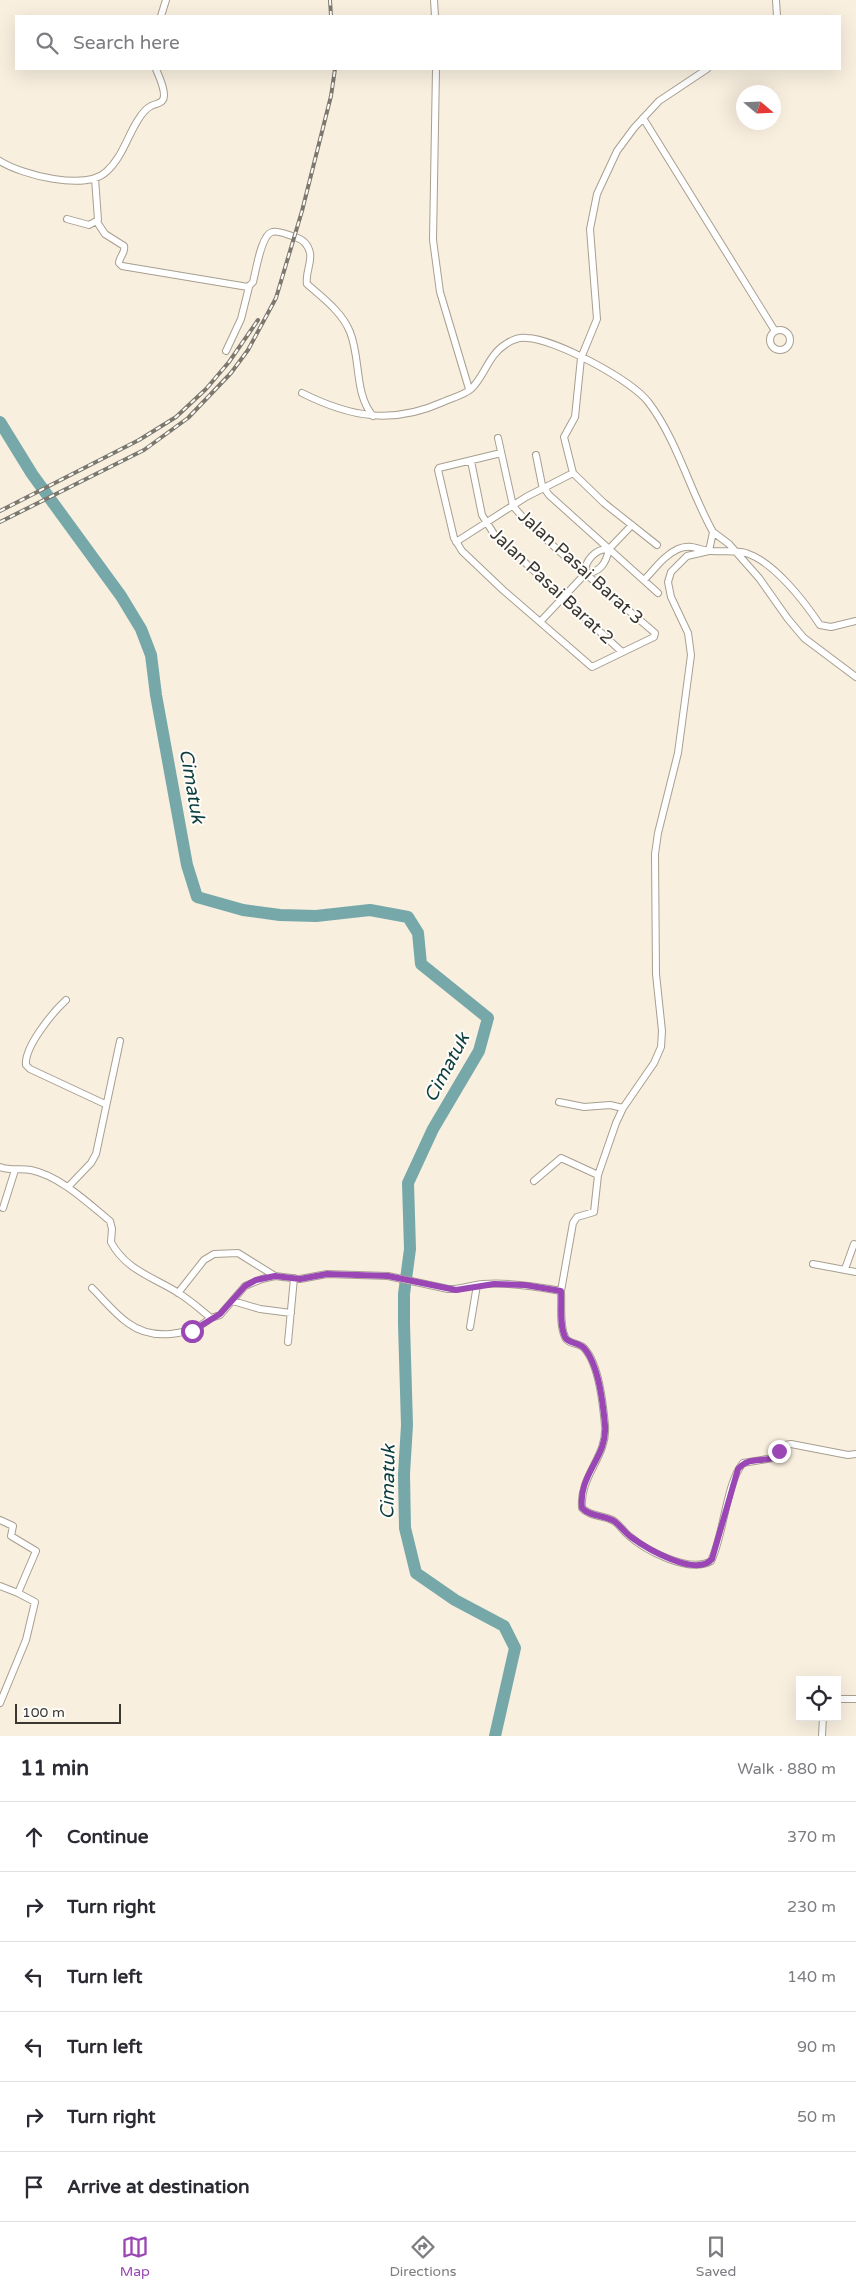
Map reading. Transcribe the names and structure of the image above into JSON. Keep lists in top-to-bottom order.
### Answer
{
  "streets": {
    "street": ["Jalan Pasai Barat 3", "Jalan Pasai Barat 2"]
  },
  "crossings": [
    ["Jalan Pasai Barat 3", "Jalan Pasai Barat 2"]
  ],
  "water": ["Cimatuk"],
  "scale_bar": "100 m",
  "north": "right",
  "page": {
    "search": "Search here",
    "scale": "100 m",
    "heading": ["11 min", "Walk · 880 m"],
    "list": [
      ["Continue", "370 m"],
      ["Turn right", "230 m"],
      ["Turn left", "140 m"],
      ["Turn left", "90 m"],
      ["Turn right", "50 m"],
      "Arrive at destination"
    ],
    "nav": ["Map", "Directions", "Saved"]
  }
}
